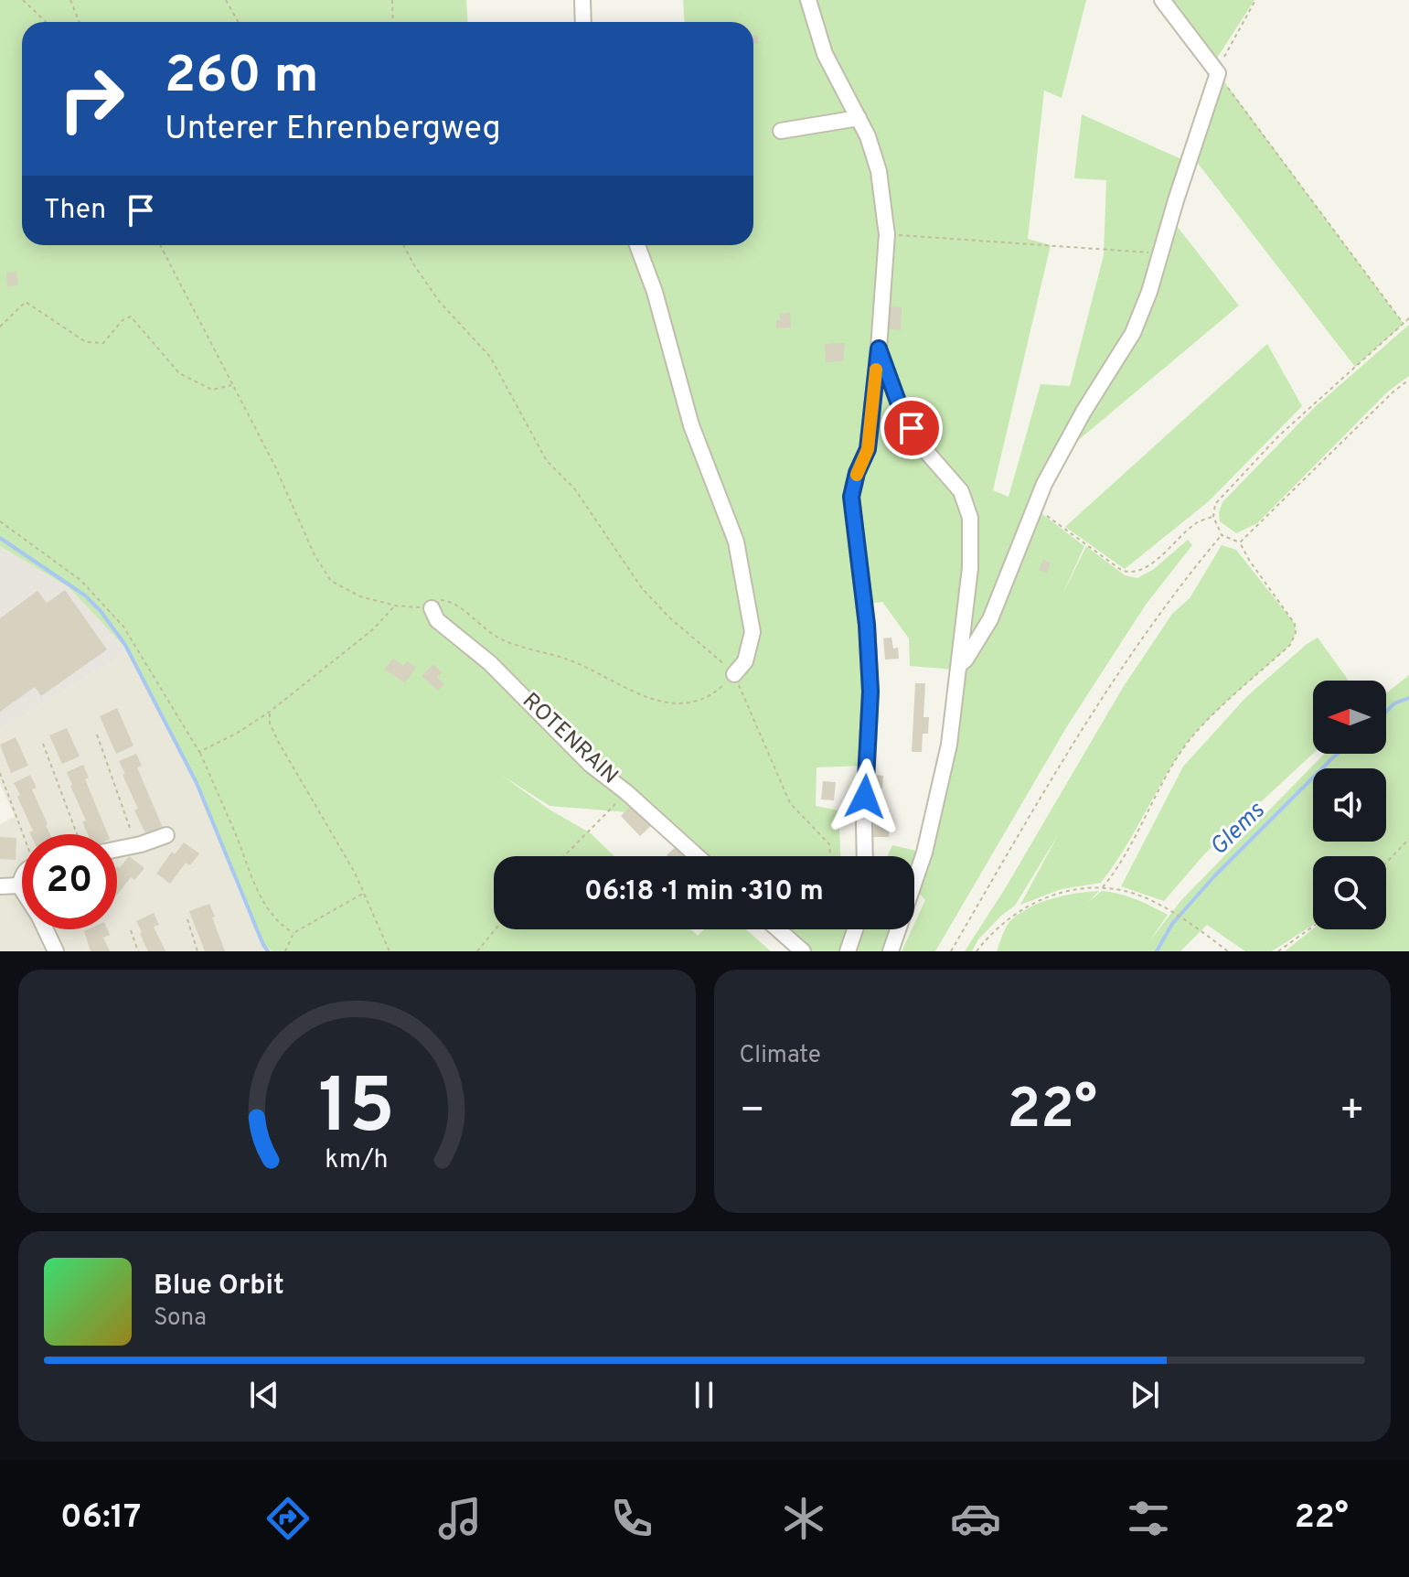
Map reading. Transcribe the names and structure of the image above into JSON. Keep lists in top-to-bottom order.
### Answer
{
  "streets": {
    "street": ["ROTENRAIN"]
  },
  "water": ["Glems"],
  "north": "left",
  "page": {
    "turn": ["260 m", "Unterer Ehrenbergweg"],
    "then": "Then",
    "limit": "20",
    "trip": "06:18 · 1 min · 310 m",
    "tile": "Climate",
    "heat": ["−", "22°", "+"],
    "song": ["Blue Orbit", "Sona"],
    "tabs": ["06:17", "22°"],
    "gauge": ["15", "km/h"]
  }
}
